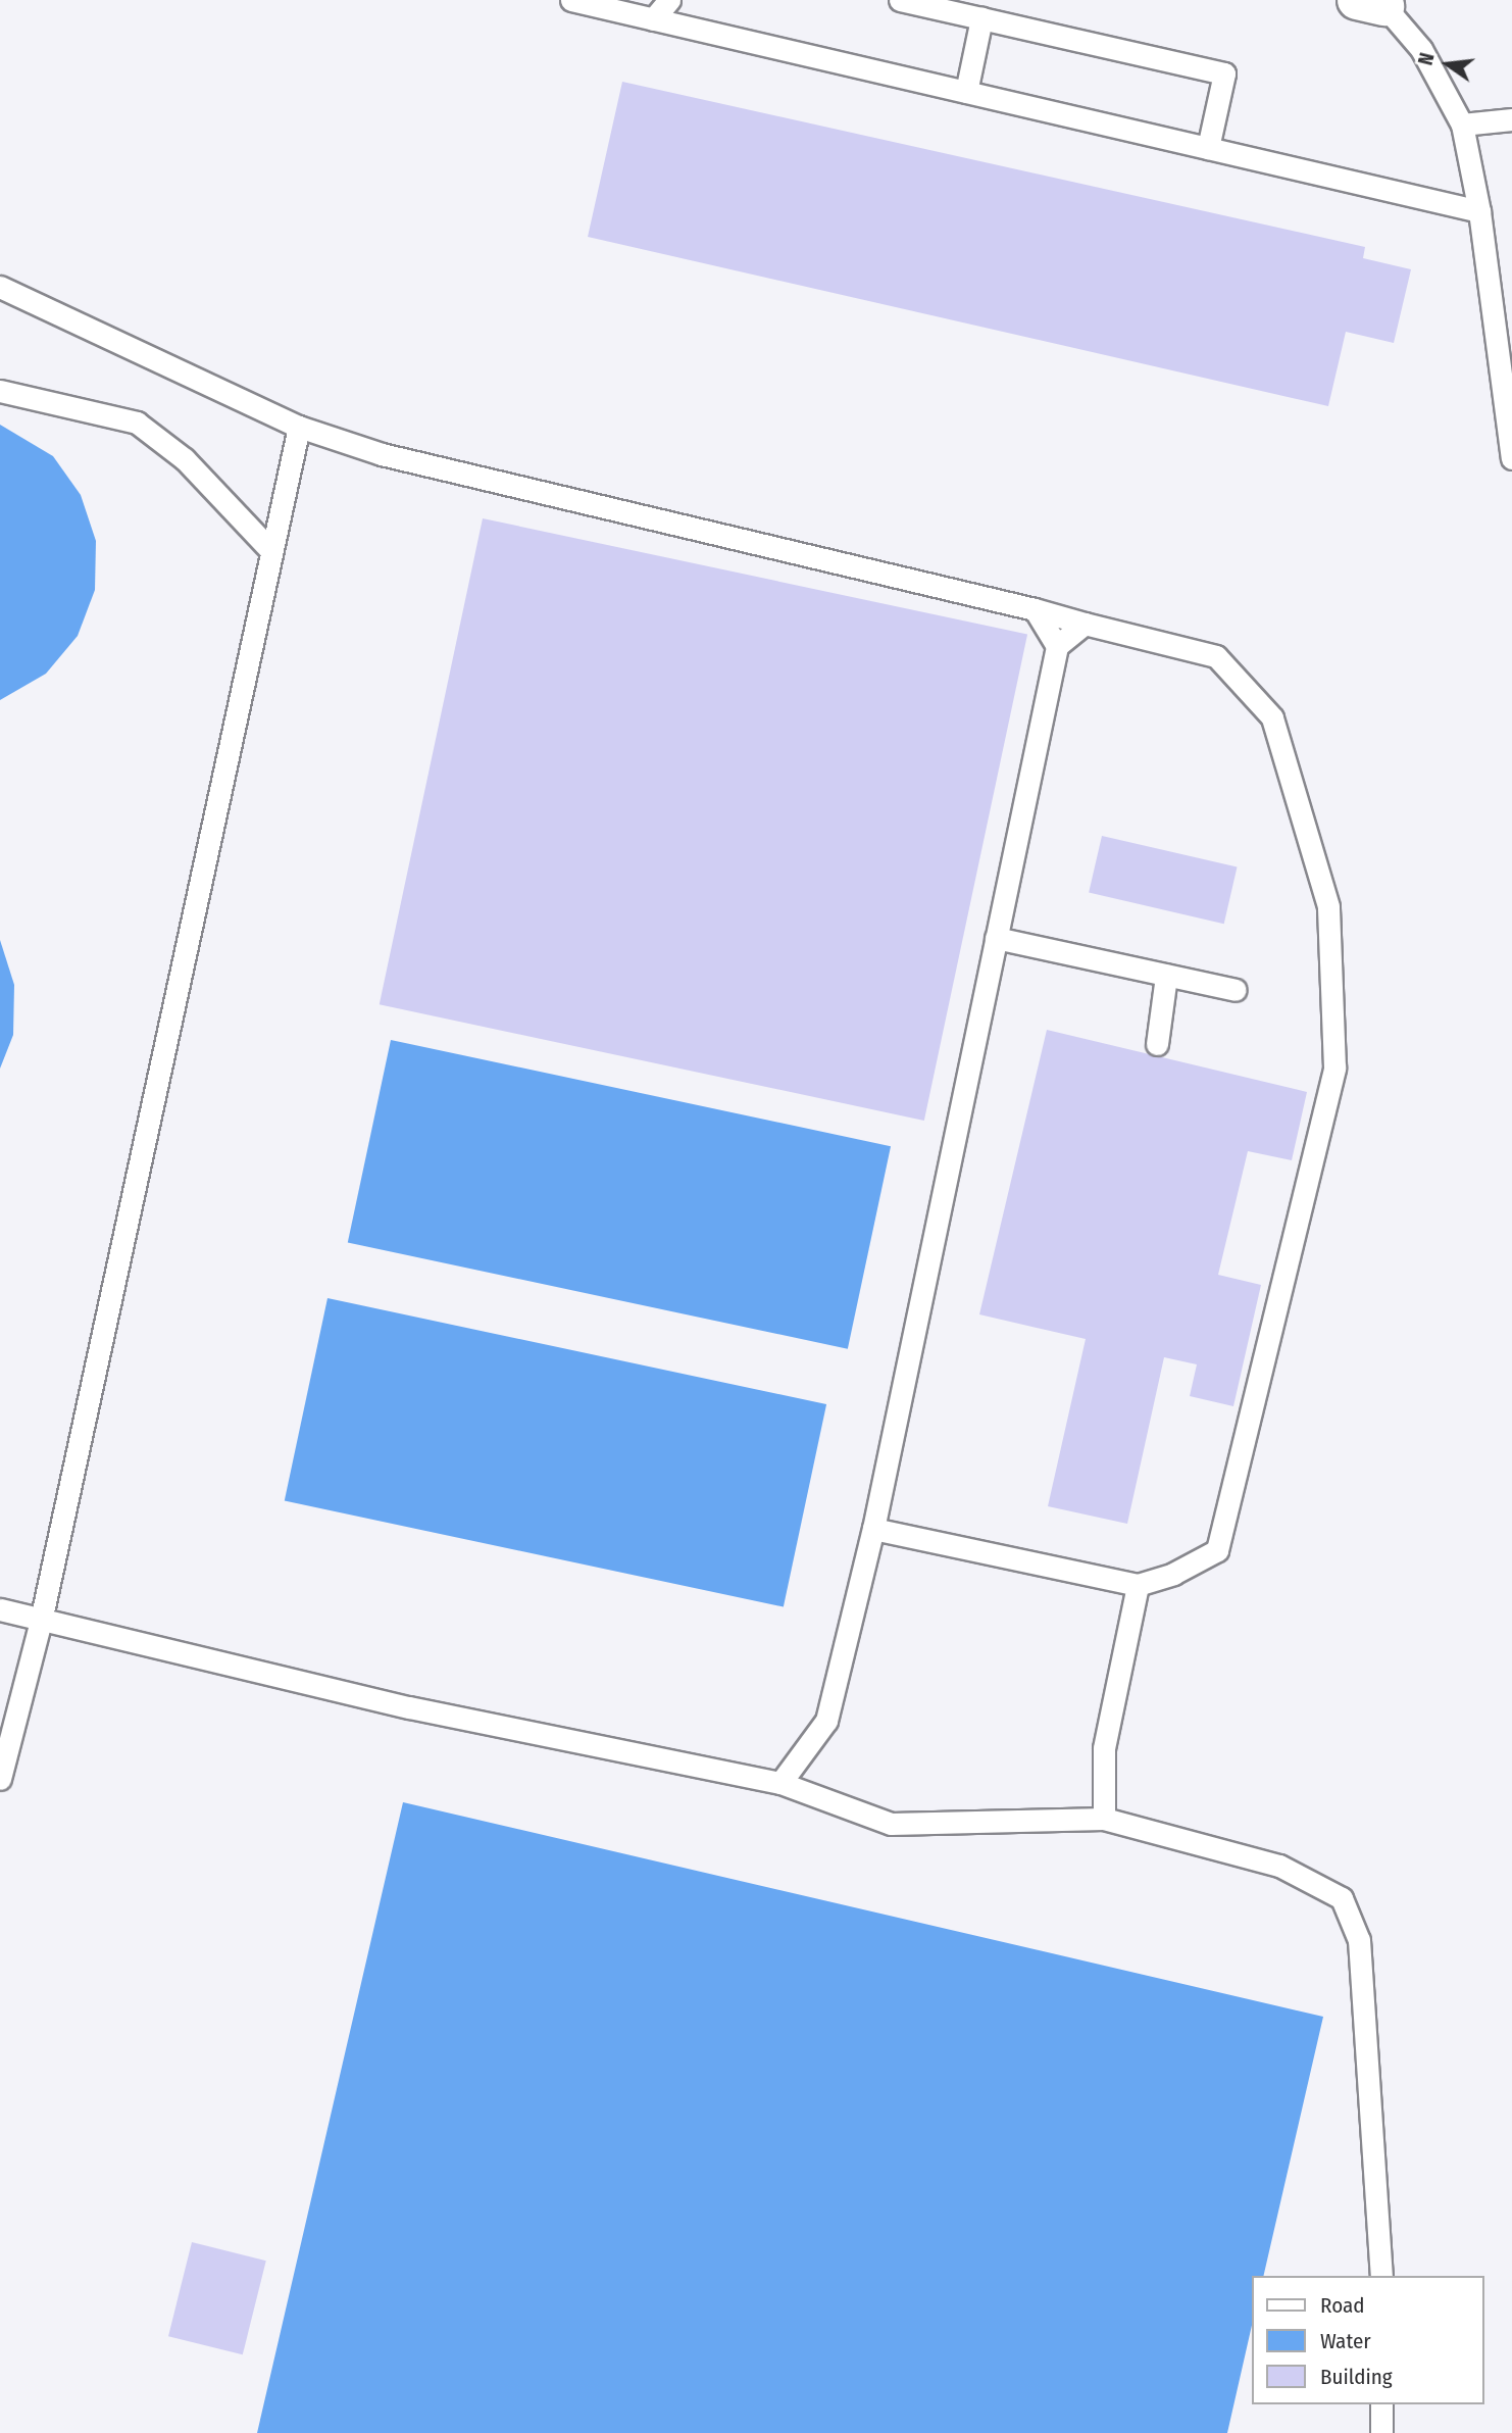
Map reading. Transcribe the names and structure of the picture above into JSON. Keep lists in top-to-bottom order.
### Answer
{
  "legend": ["Road", "Water", "Building"],
  "north": "left"
}
